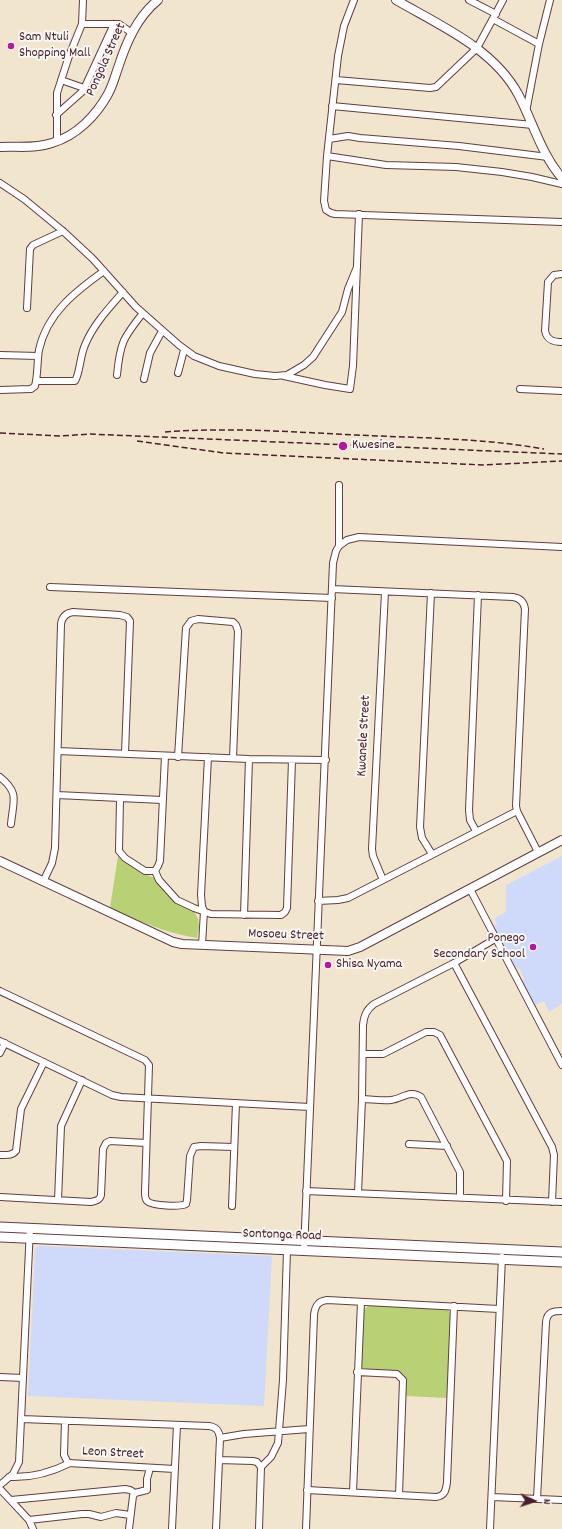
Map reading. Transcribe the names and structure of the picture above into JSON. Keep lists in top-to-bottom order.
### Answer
{
  "streets": {
    "main road": ["Sontonga Road"],
    "street": [
      "Pongola Street",
      "Kwanele Street",
      "Mosoeu Street",
      "Leon Street"
    ]
  },
  "places": [
    "Sam Ntuli Shopping Mall",
    "Kwesine",
    "Ponego Secondary School",
    "Shisa Nyama"
  ],
  "north": "right"
}
